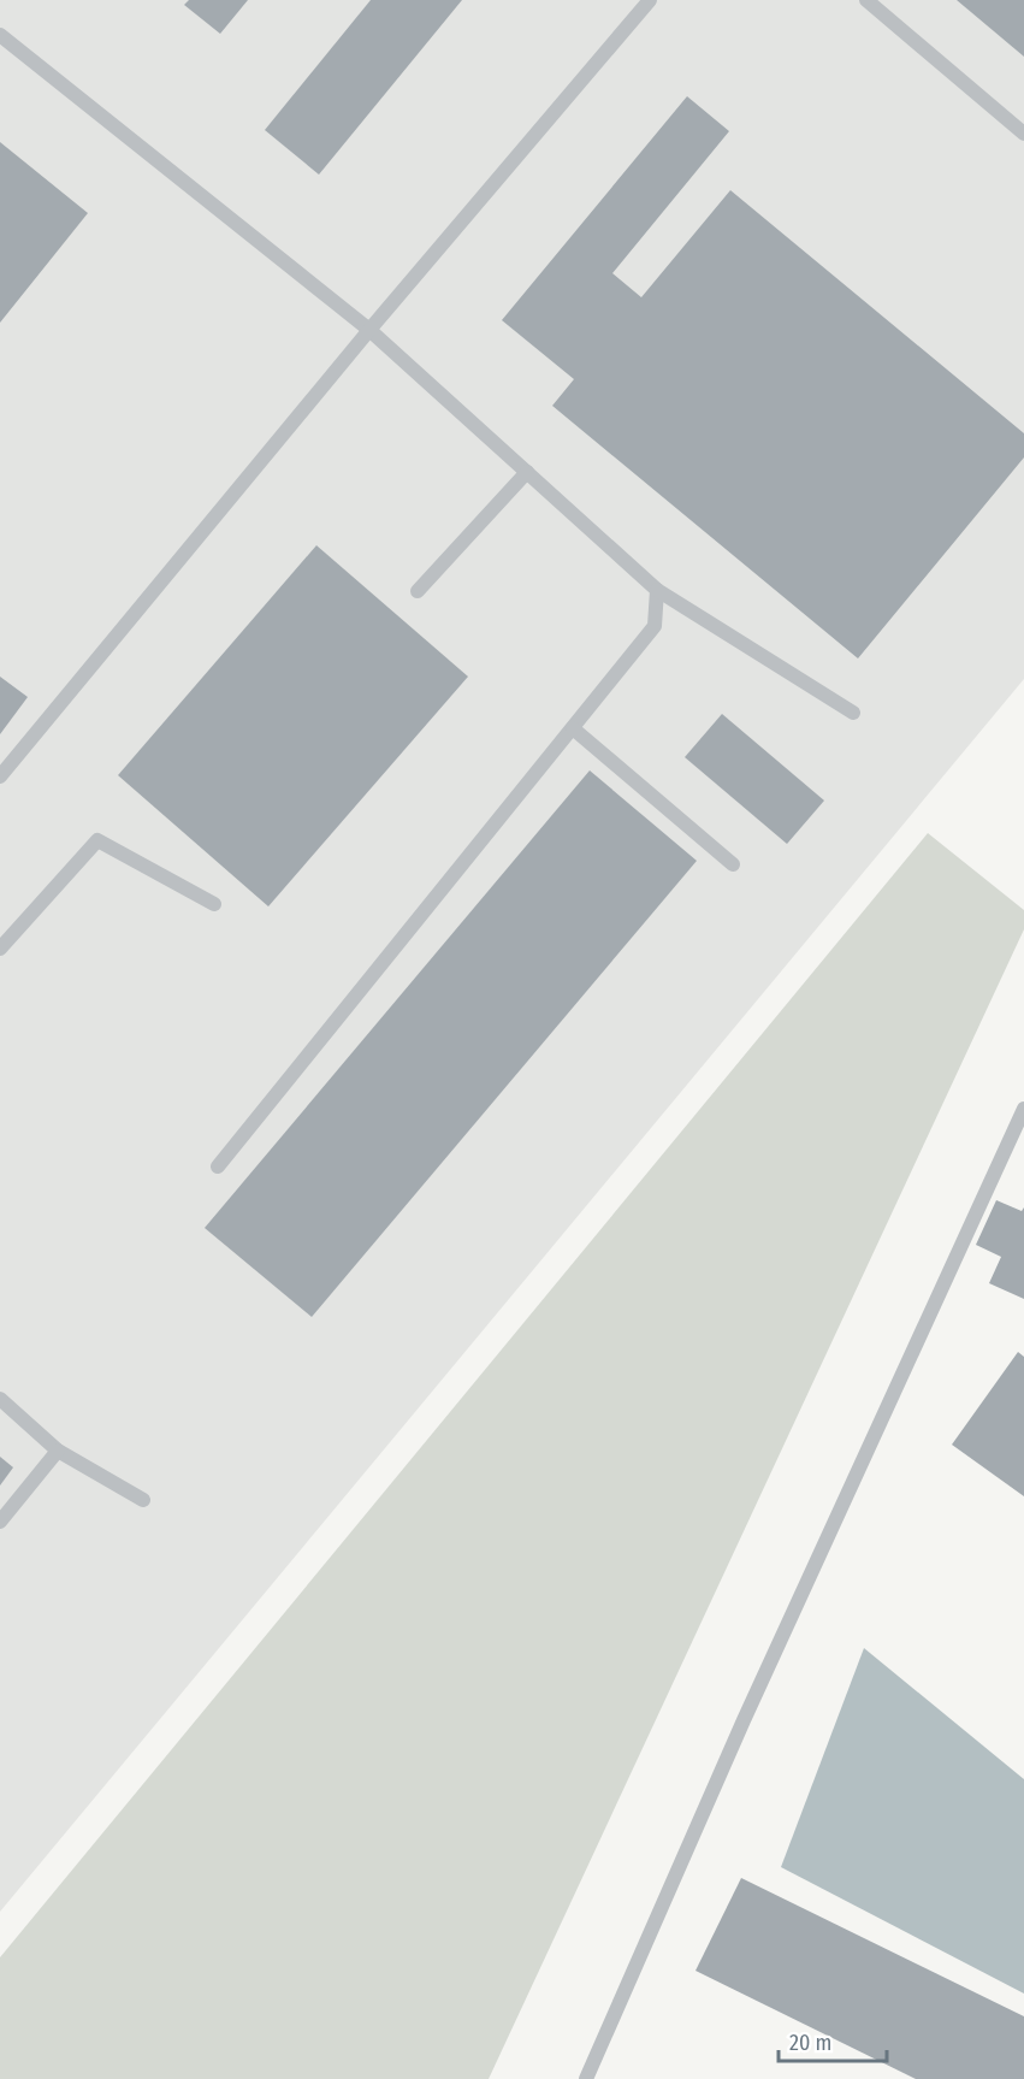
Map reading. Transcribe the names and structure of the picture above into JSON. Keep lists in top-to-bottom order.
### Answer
{
  "scale_bar": "20 m"
}
